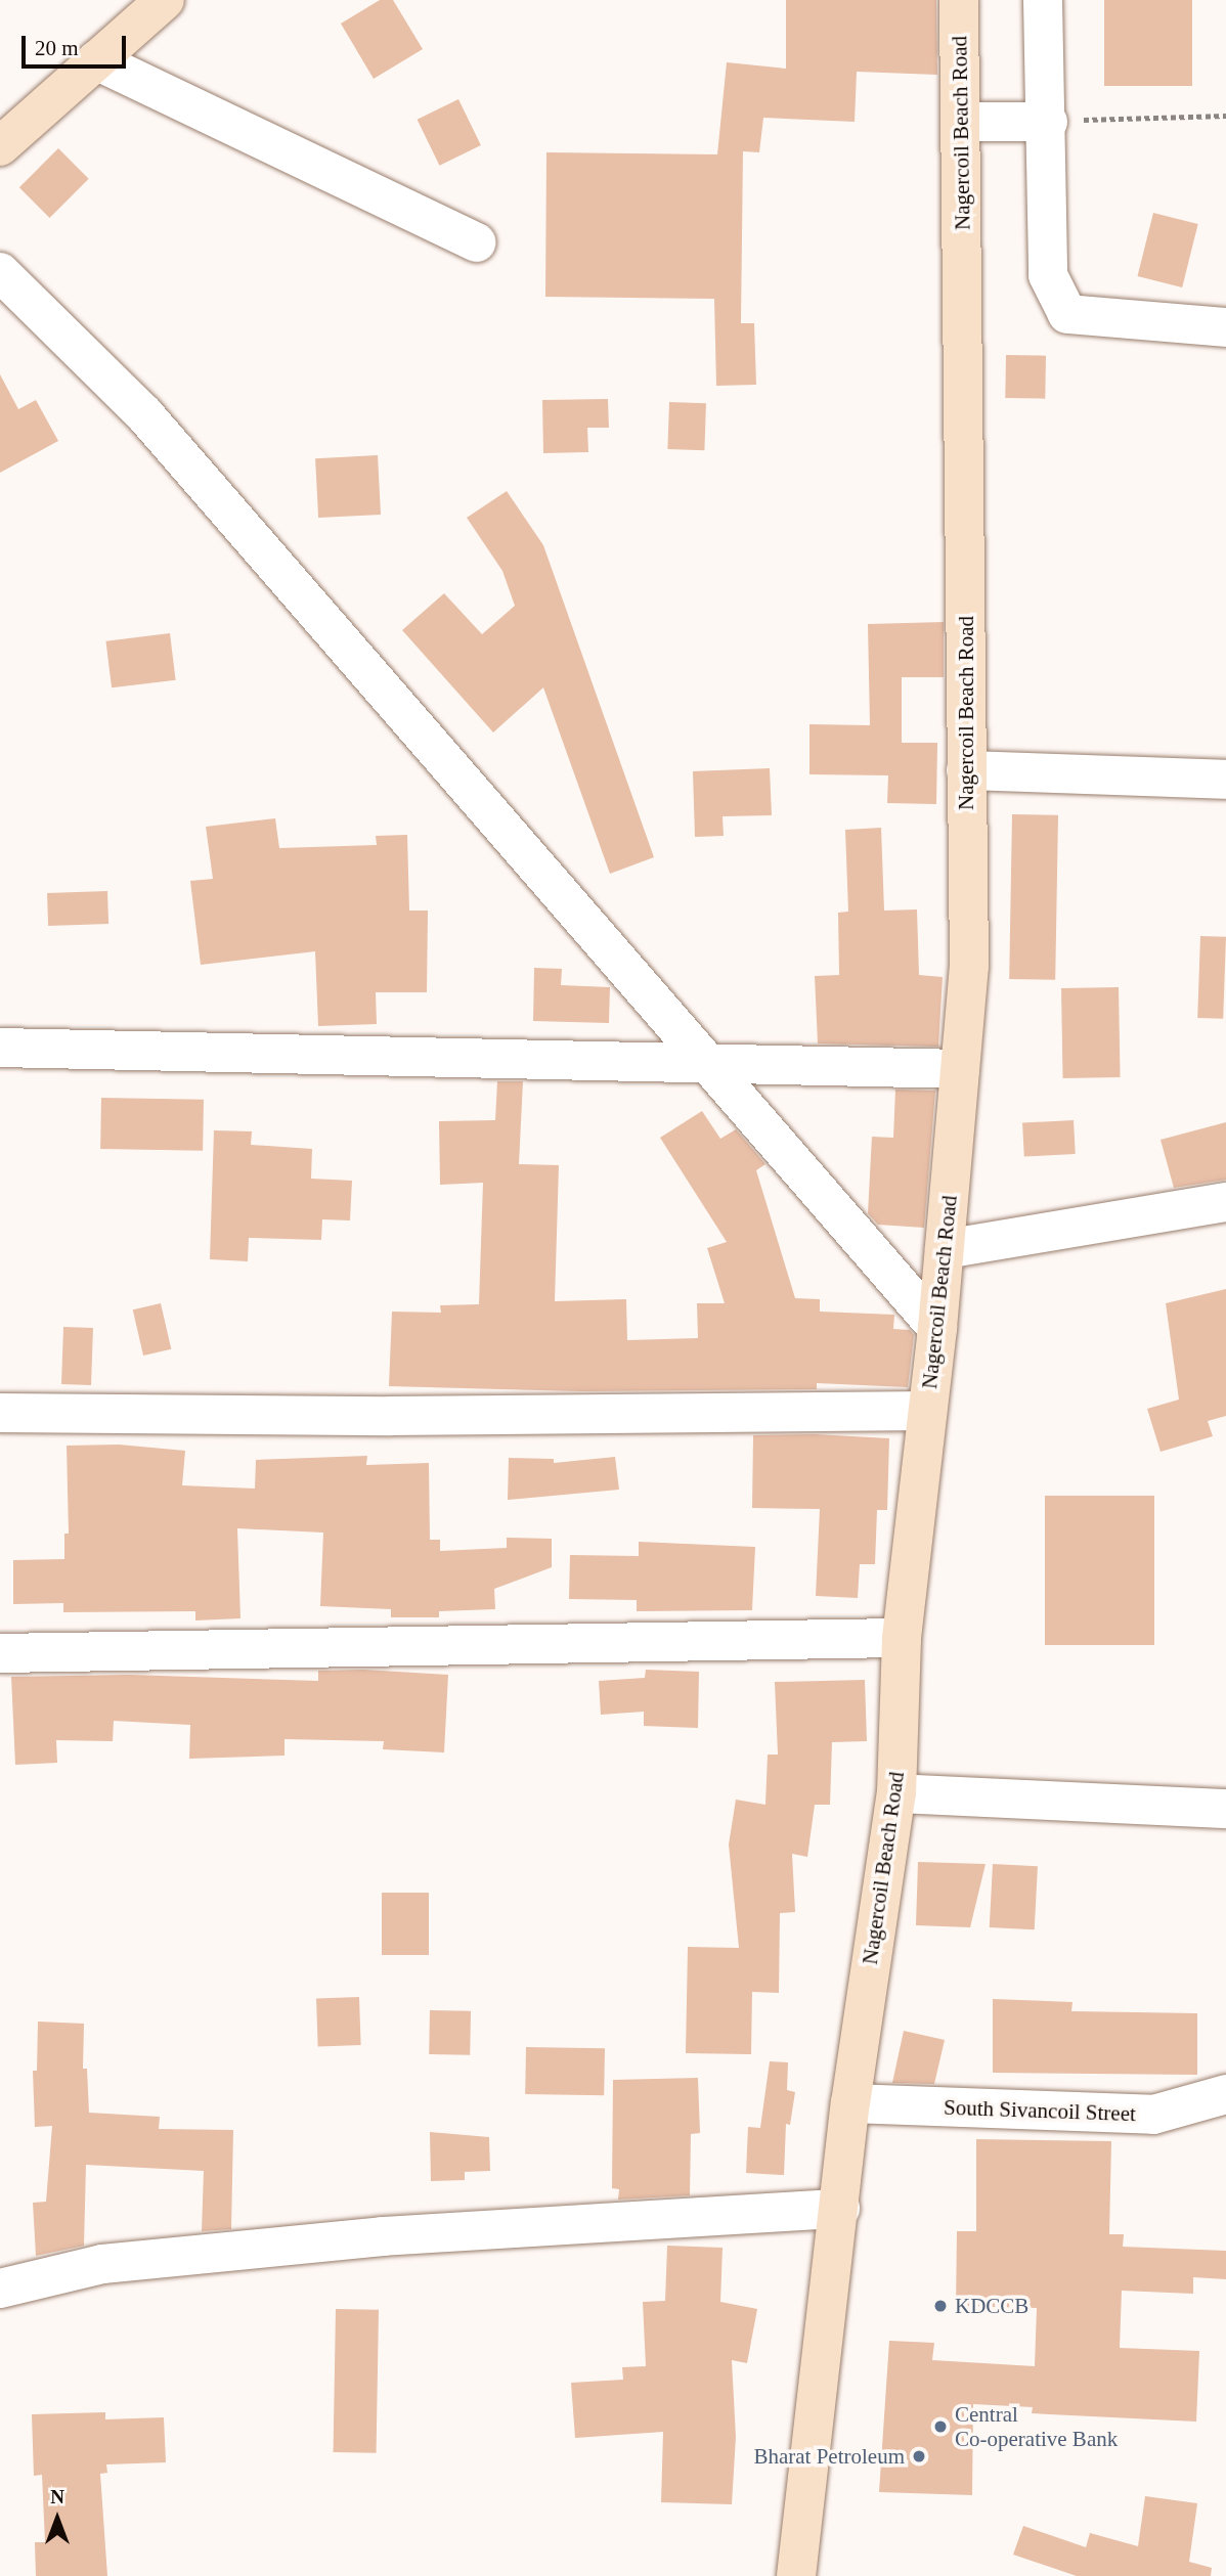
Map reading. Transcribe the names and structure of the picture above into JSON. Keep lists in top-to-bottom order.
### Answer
{
  "streets": {
    "main road": ["Nagercoil Beach Road"],
    "street": ["South Sivancoil Street"]
  },
  "crossings": [
    ["Nagercoil Beach Road", "South Sivancoil Street"]
  ],
  "places": ["KDCCB", "Central Co-operative Bank", "Bharat Petroleum"],
  "scale_bar": "20 m",
  "north": "top"
}
